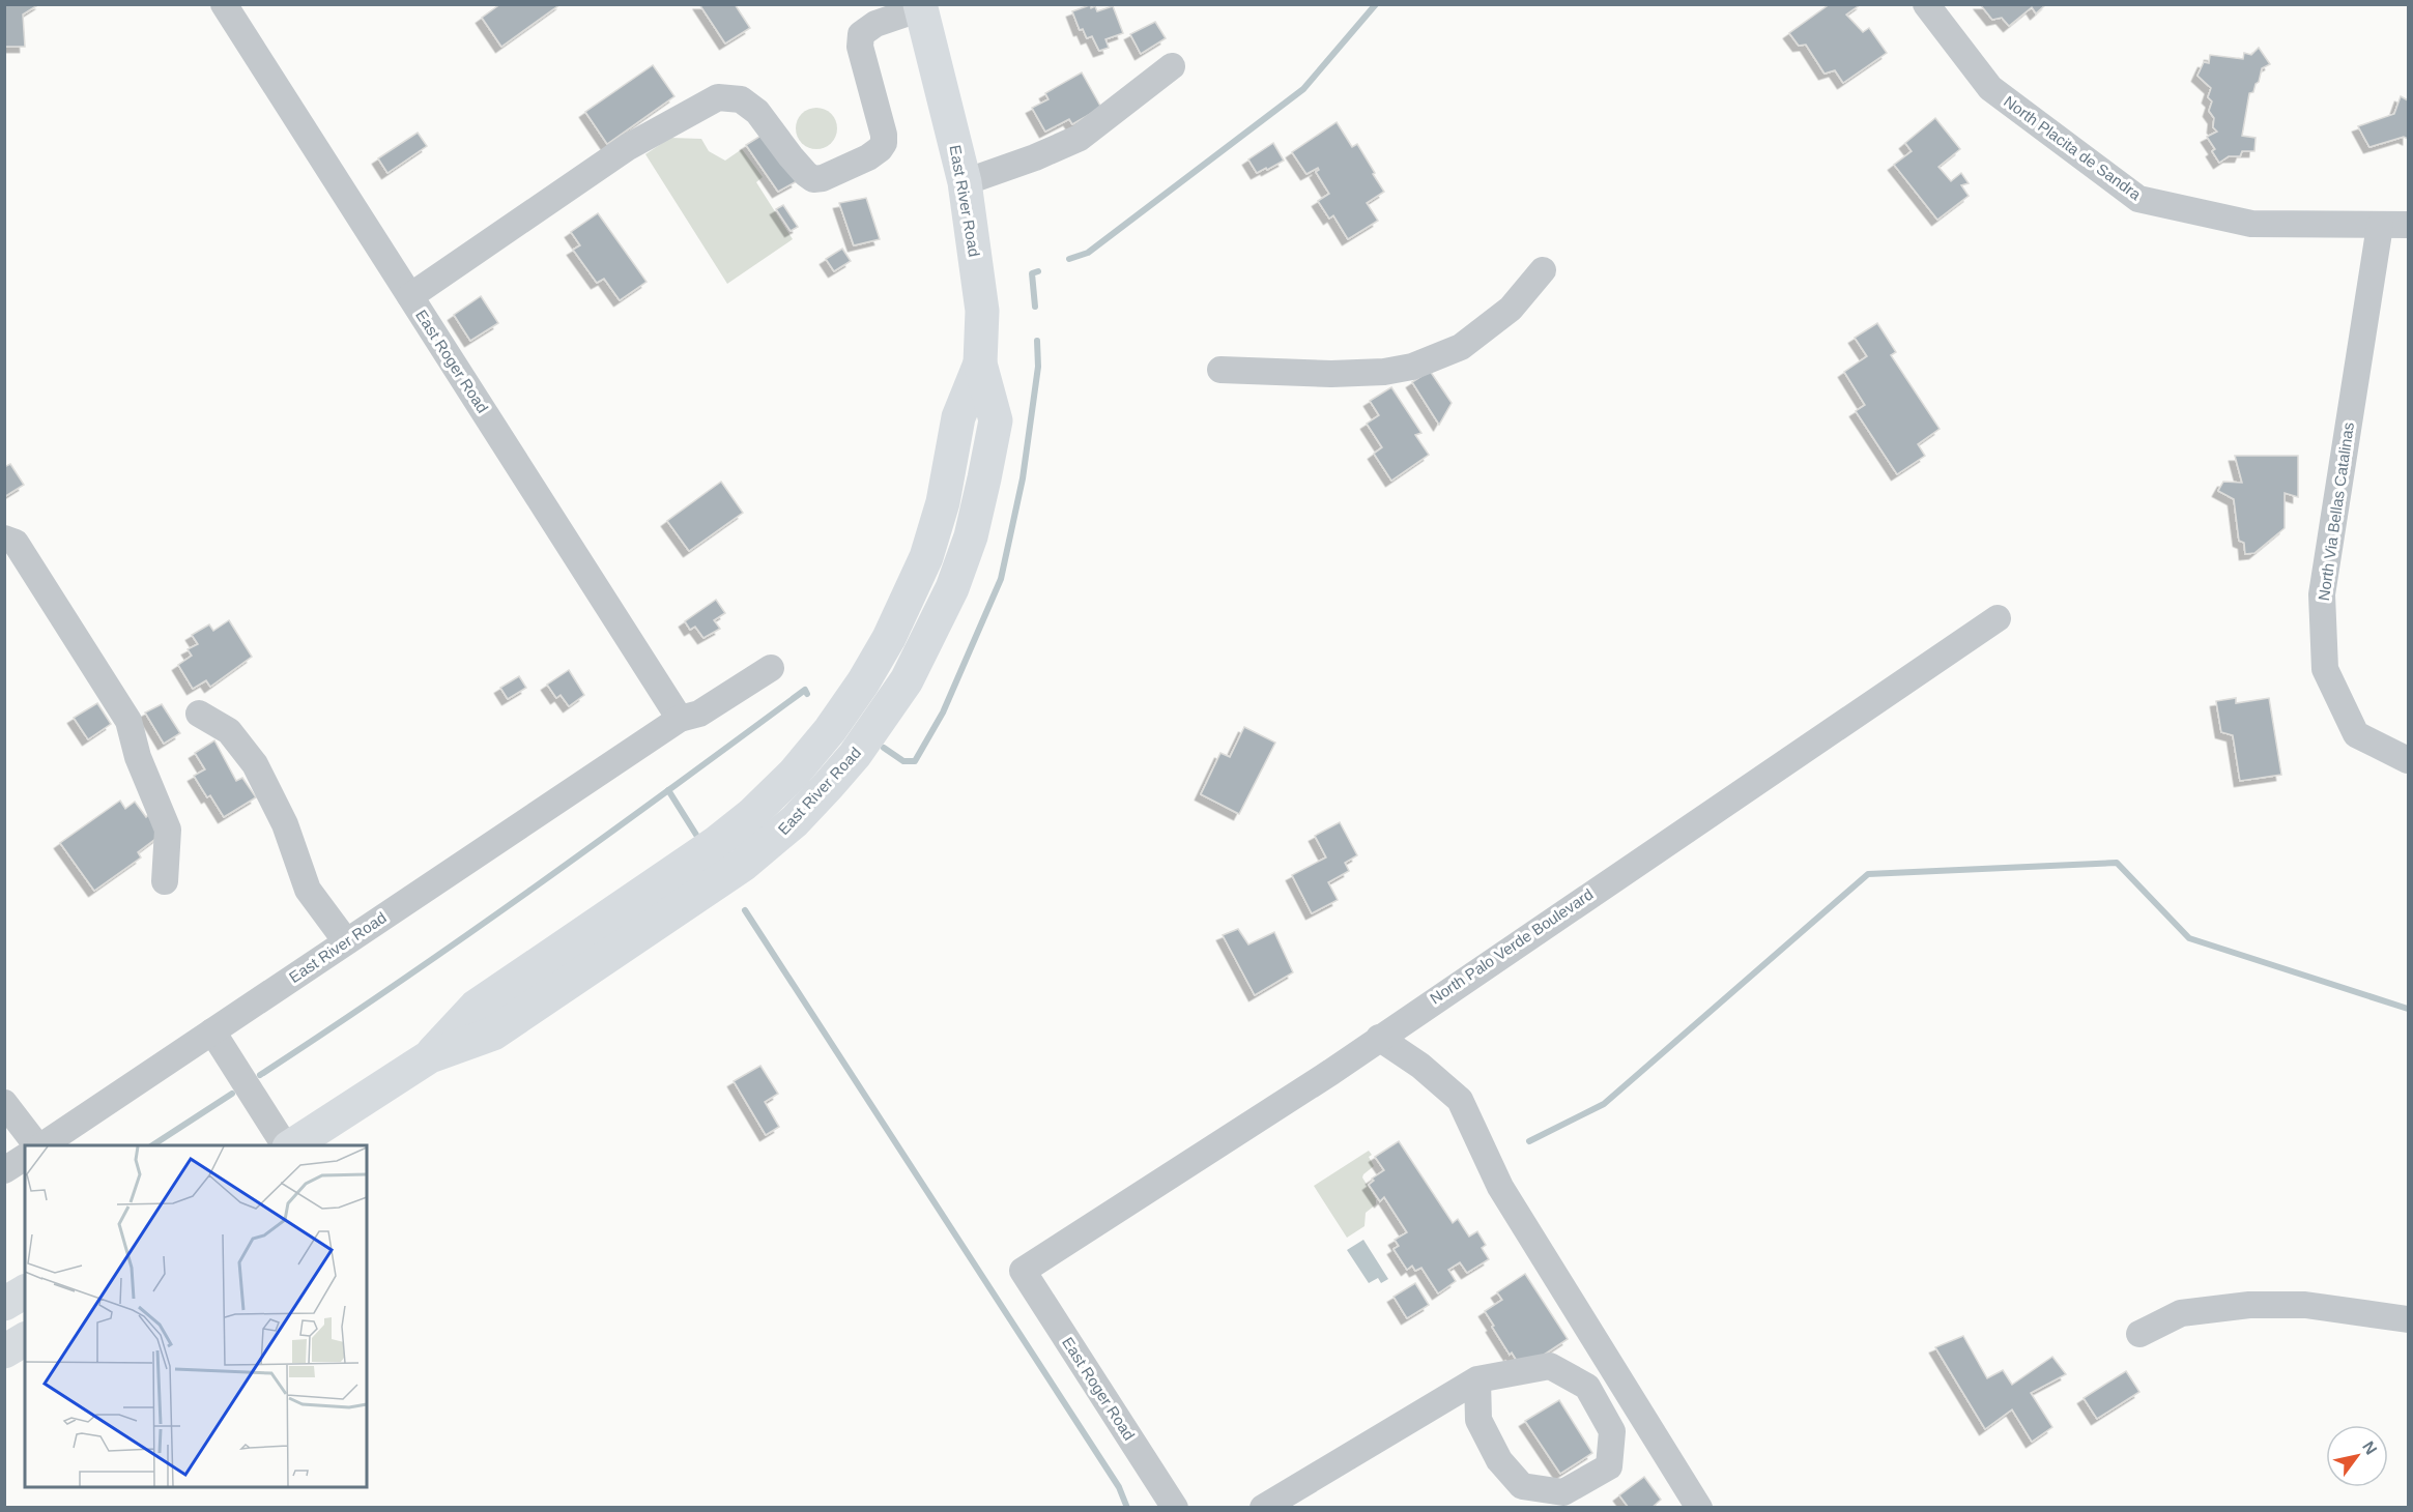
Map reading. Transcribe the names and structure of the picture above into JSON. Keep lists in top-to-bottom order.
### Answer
{
  "streets": {
    "main road": ["East River Road"],
    "street": [
      "North Placita de Sandra",
      "East Roger Road",
      "North Via Bellas Catalinas",
      "North Palo Verde Boulevard"
    ]
  },
  "crossings": [
    ["North Placita de Sandra", "North Via Bellas Catalinas"],
    ["East River Road", "East Roger Road"],
    ["East Roger Road", "North Palo Verde Boulevard"]
  ],
  "north": "top right"
}
